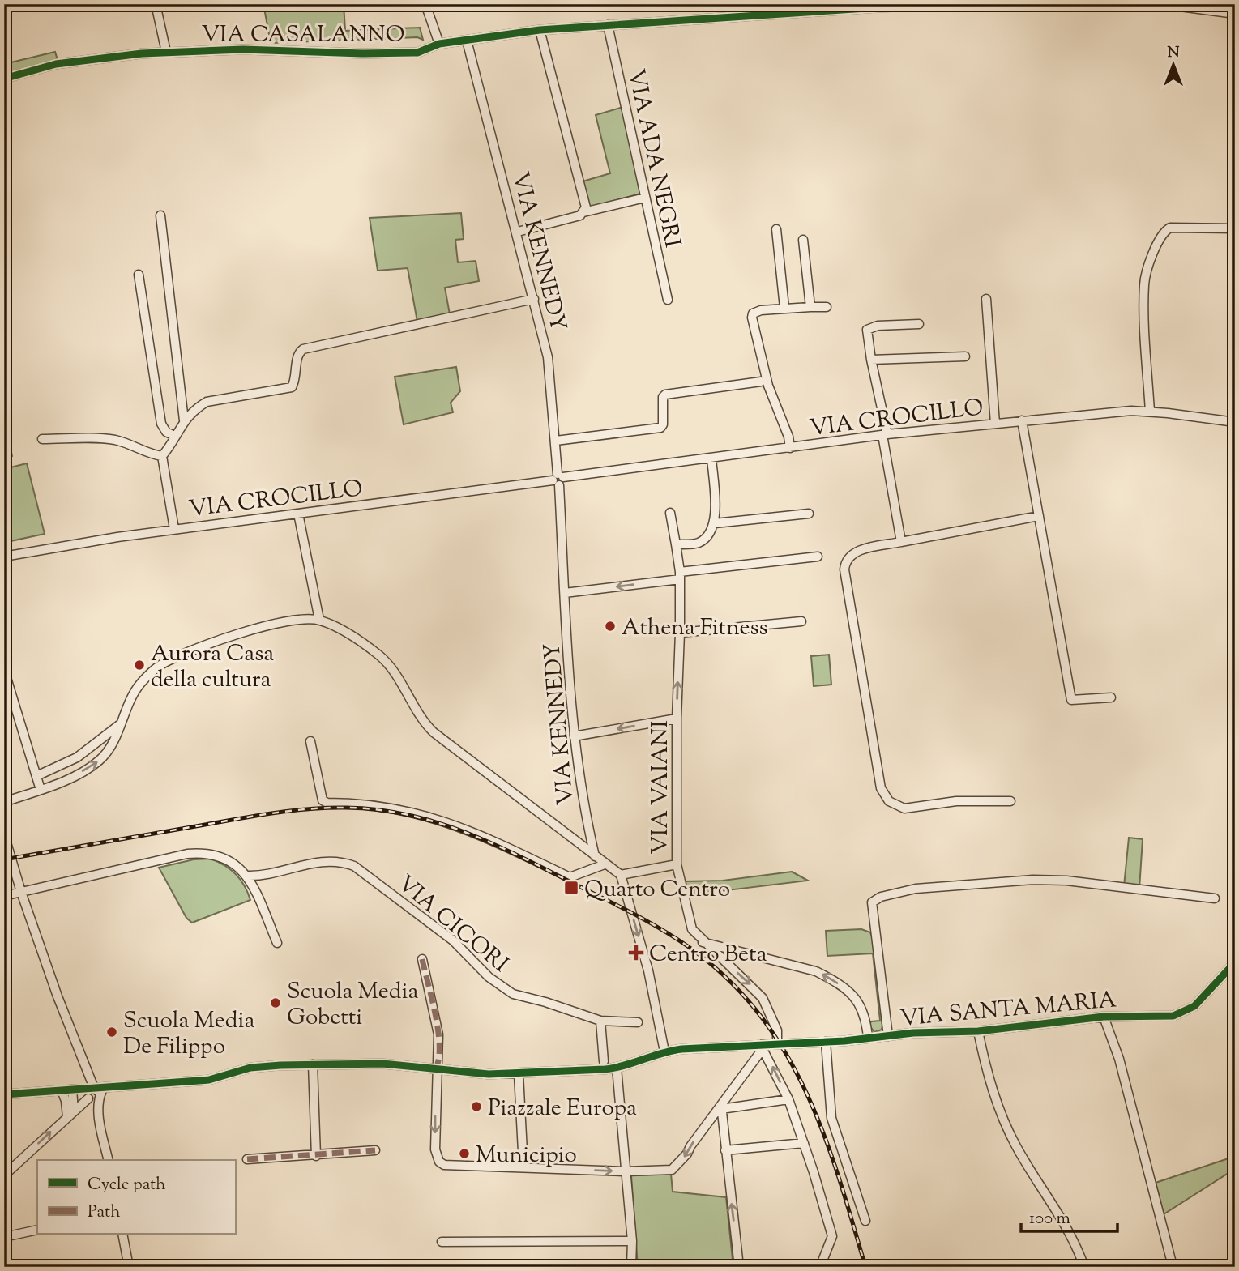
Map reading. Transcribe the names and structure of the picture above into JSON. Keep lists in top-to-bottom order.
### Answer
{
  "streets": {
    "street": [
      "VIA CASALANNO",
      "VIA ADA NEGRI",
      "VIA KENNEDY",
      "VIA CROCILLO",
      "VIA VAIANI",
      "VIA CICORI",
      "VIA SANTA MARIA"
    ]
  },
  "crossings": [
    ["VIA CASALANNO", "VIA ADA NEGRI"],
    ["VIA CASALANNO", "VIA KENNEDY"],
    ["VIA KENNEDY", "VIA CROCILLO"],
    ["VIA VAIANI", "VIA SANTA MARIA"]
  ],
  "places": {
    "other": [
      "Athena Fitness",
      "Aurora Casa della cultura",
      "Scuola Media Gobetti",
      "Scuola Media De Filippo",
      "Piazzale Europa",
      "Municipio"
    ],
    "transit": ["Quarto Centro"],
    "health": ["Centro Beta"]
  },
  "legend": ["Cycle path", "Path"],
  "scale_bar": "100 m",
  "north": "top"
}
